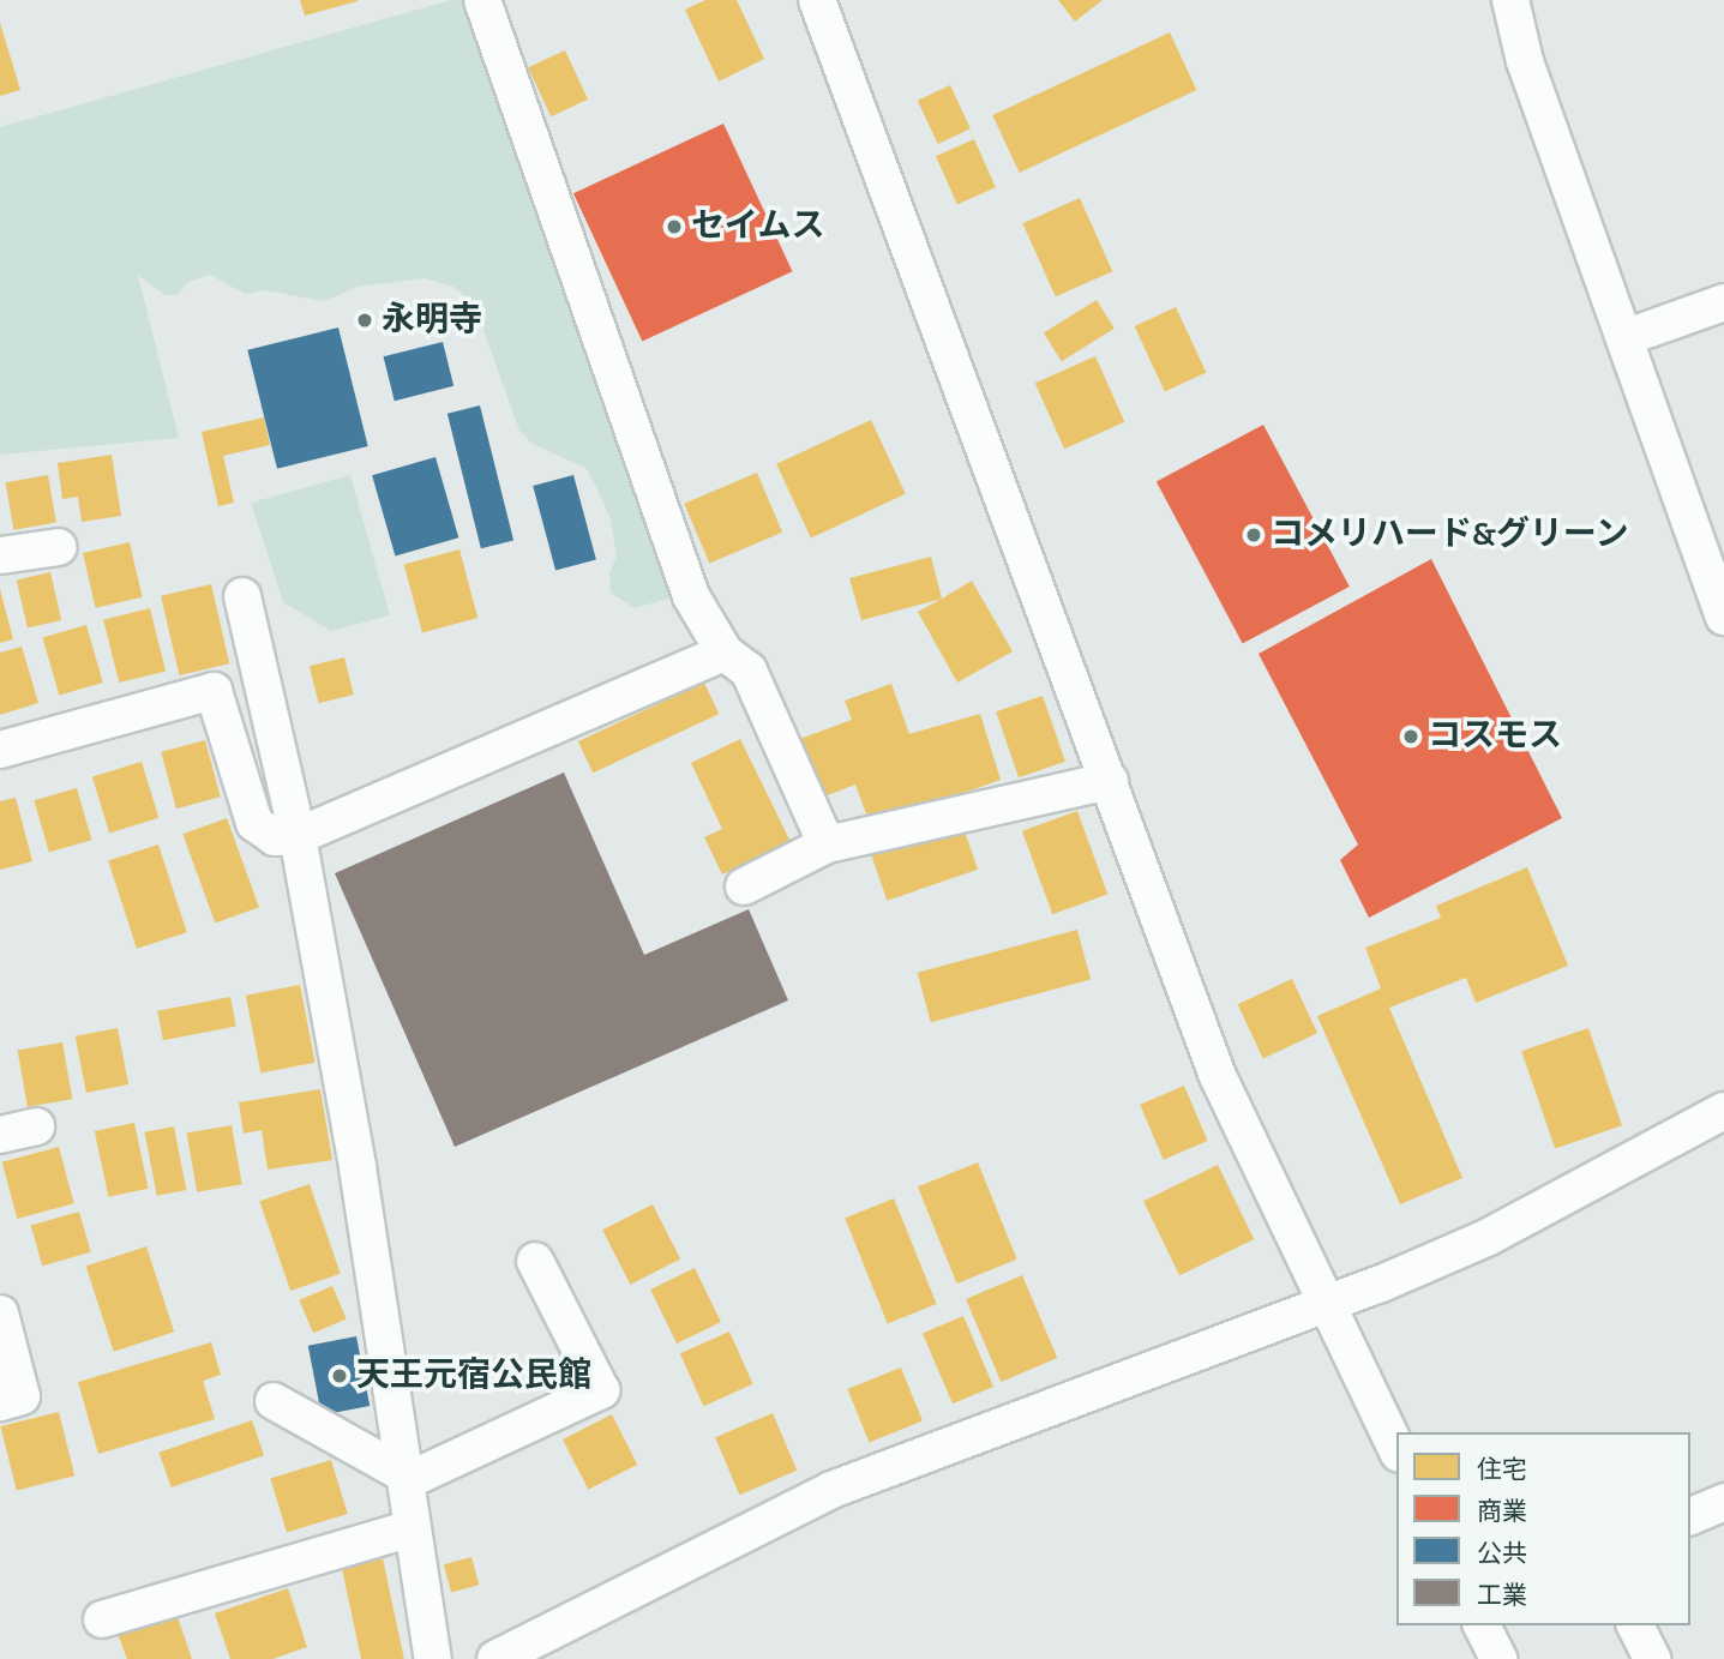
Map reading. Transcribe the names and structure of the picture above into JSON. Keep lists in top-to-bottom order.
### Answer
{
  "places": [
    "セイムス",
    "永明寺",
    "コメリハード&グリーン",
    "コスモス",
    "天王元宿公民館"
  ],
  "legend": [
    "住宅",
    "商業",
    "公共",
    "工業"
  ]
}
